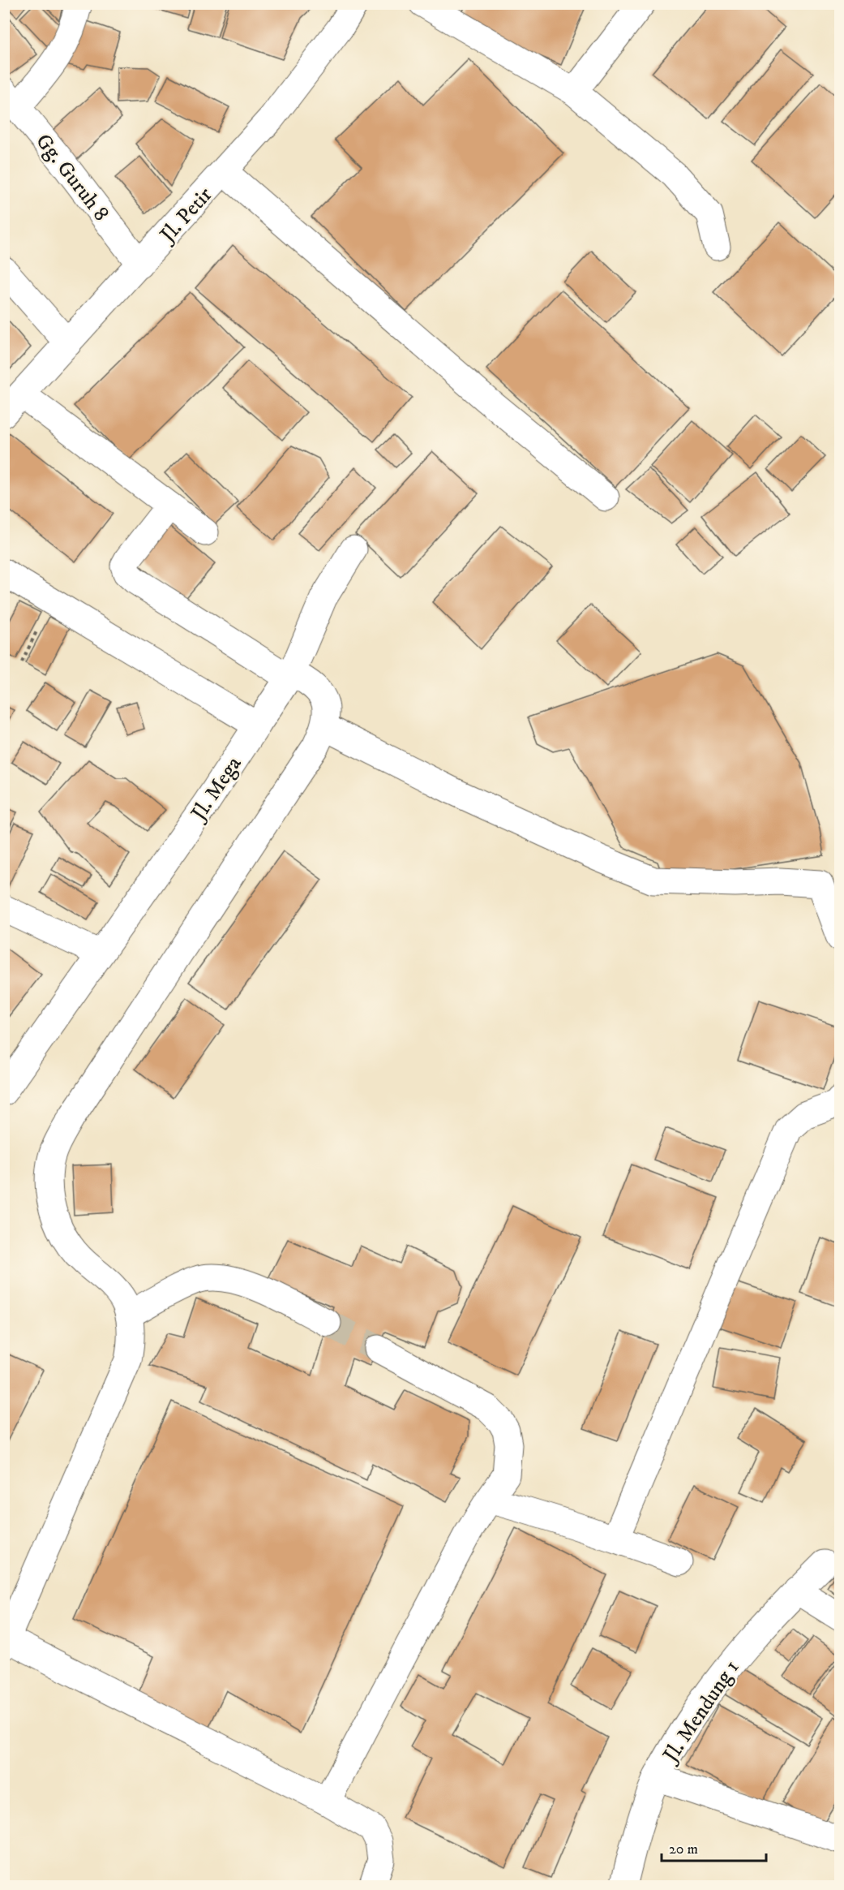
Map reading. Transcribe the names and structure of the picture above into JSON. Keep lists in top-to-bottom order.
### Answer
{
  "streets": {
    "street": [
      "Gg. Guruh 8",
      "Jl. Petir",
      "Jl. Mega",
      "Jl. Mendung 1"
    ]
  },
  "crossings": [
    ["Gg. Guruh 8", "Jl. Petir"]
  ],
  "scale_bar": "20 m"
}
